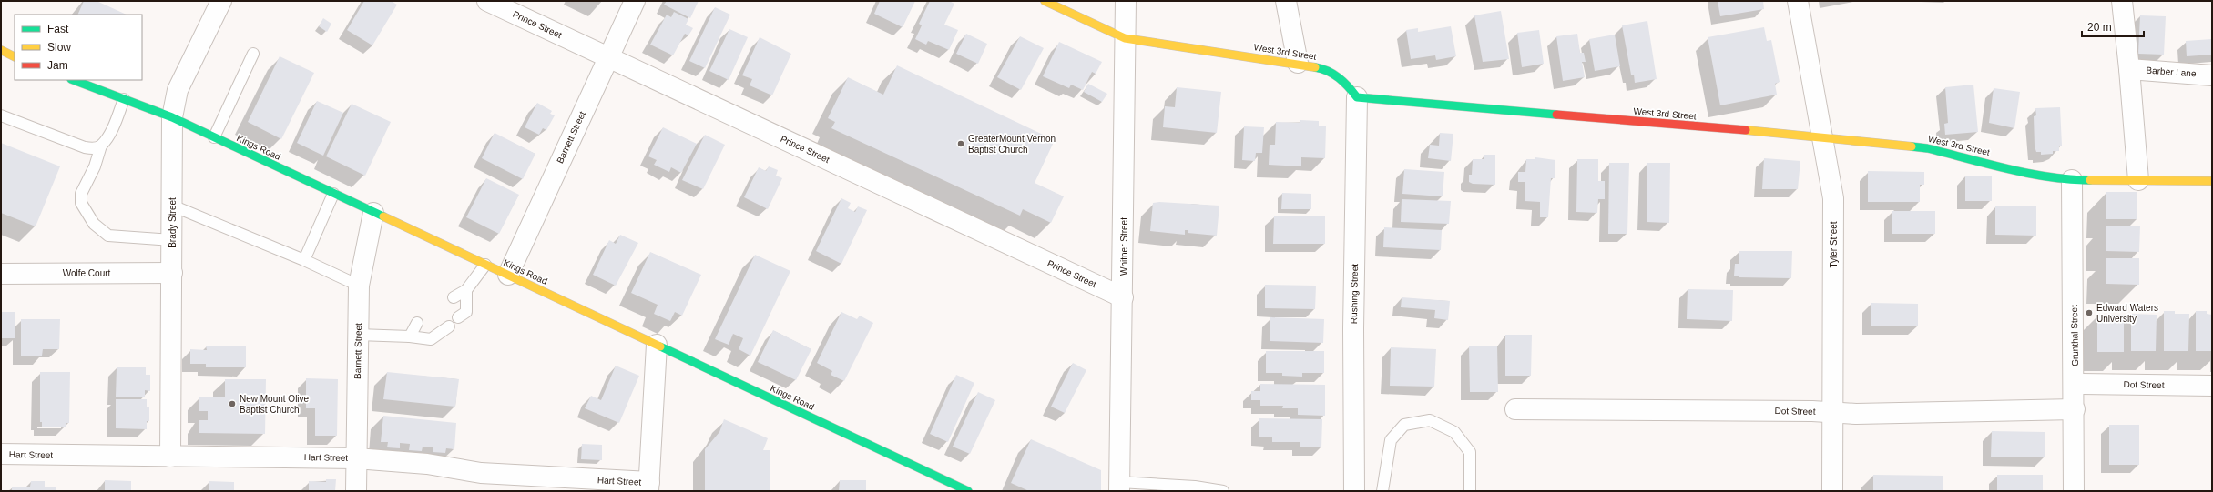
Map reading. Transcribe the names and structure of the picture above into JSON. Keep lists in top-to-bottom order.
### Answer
{
  "streets": {
    "street": [
      "Prince Street",
      "West 3rd Street",
      "Barber Lane",
      "Barnett Street",
      "Kings Road",
      "Brady Street",
      "Tyler Street",
      "Whitner Street",
      "Wolfe Court",
      "Rushing Street",
      "Grunthal Street",
      "Dot Street",
      "Hart Street"
    ]
  },
  "crossings": [
    ["Prince Street", "Barnett Street"],
    ["Prince Street", "Whitner Street"],
    ["West 3rd Street", "Tyler Street"],
    ["West 3rd Street", "Whitner Street"],
    ["West 3rd Street", "Rushing Street"],
    ["West 3rd Street", "Grunthal Street"],
    ["Barnett Street", "Kings Road"],
    ["Barnett Street", "Hart Street"],
    ["Kings Road", "Brady Street"],
    ["Brady Street", "Wolfe Court"],
    ["Brady Street", "Hart Street"],
    ["Tyler Street", "Dot Street"],
    ["Grunthal Street", "Dot Street"]
  ],
  "places": ["GreaterMount Vernon Baptist Church", "Edward Waters University", "New Mount Olive Baptist Church"],
  "legend": ["Fast", "Slow", "Jam"],
  "scale_bar": "20 m"
}
